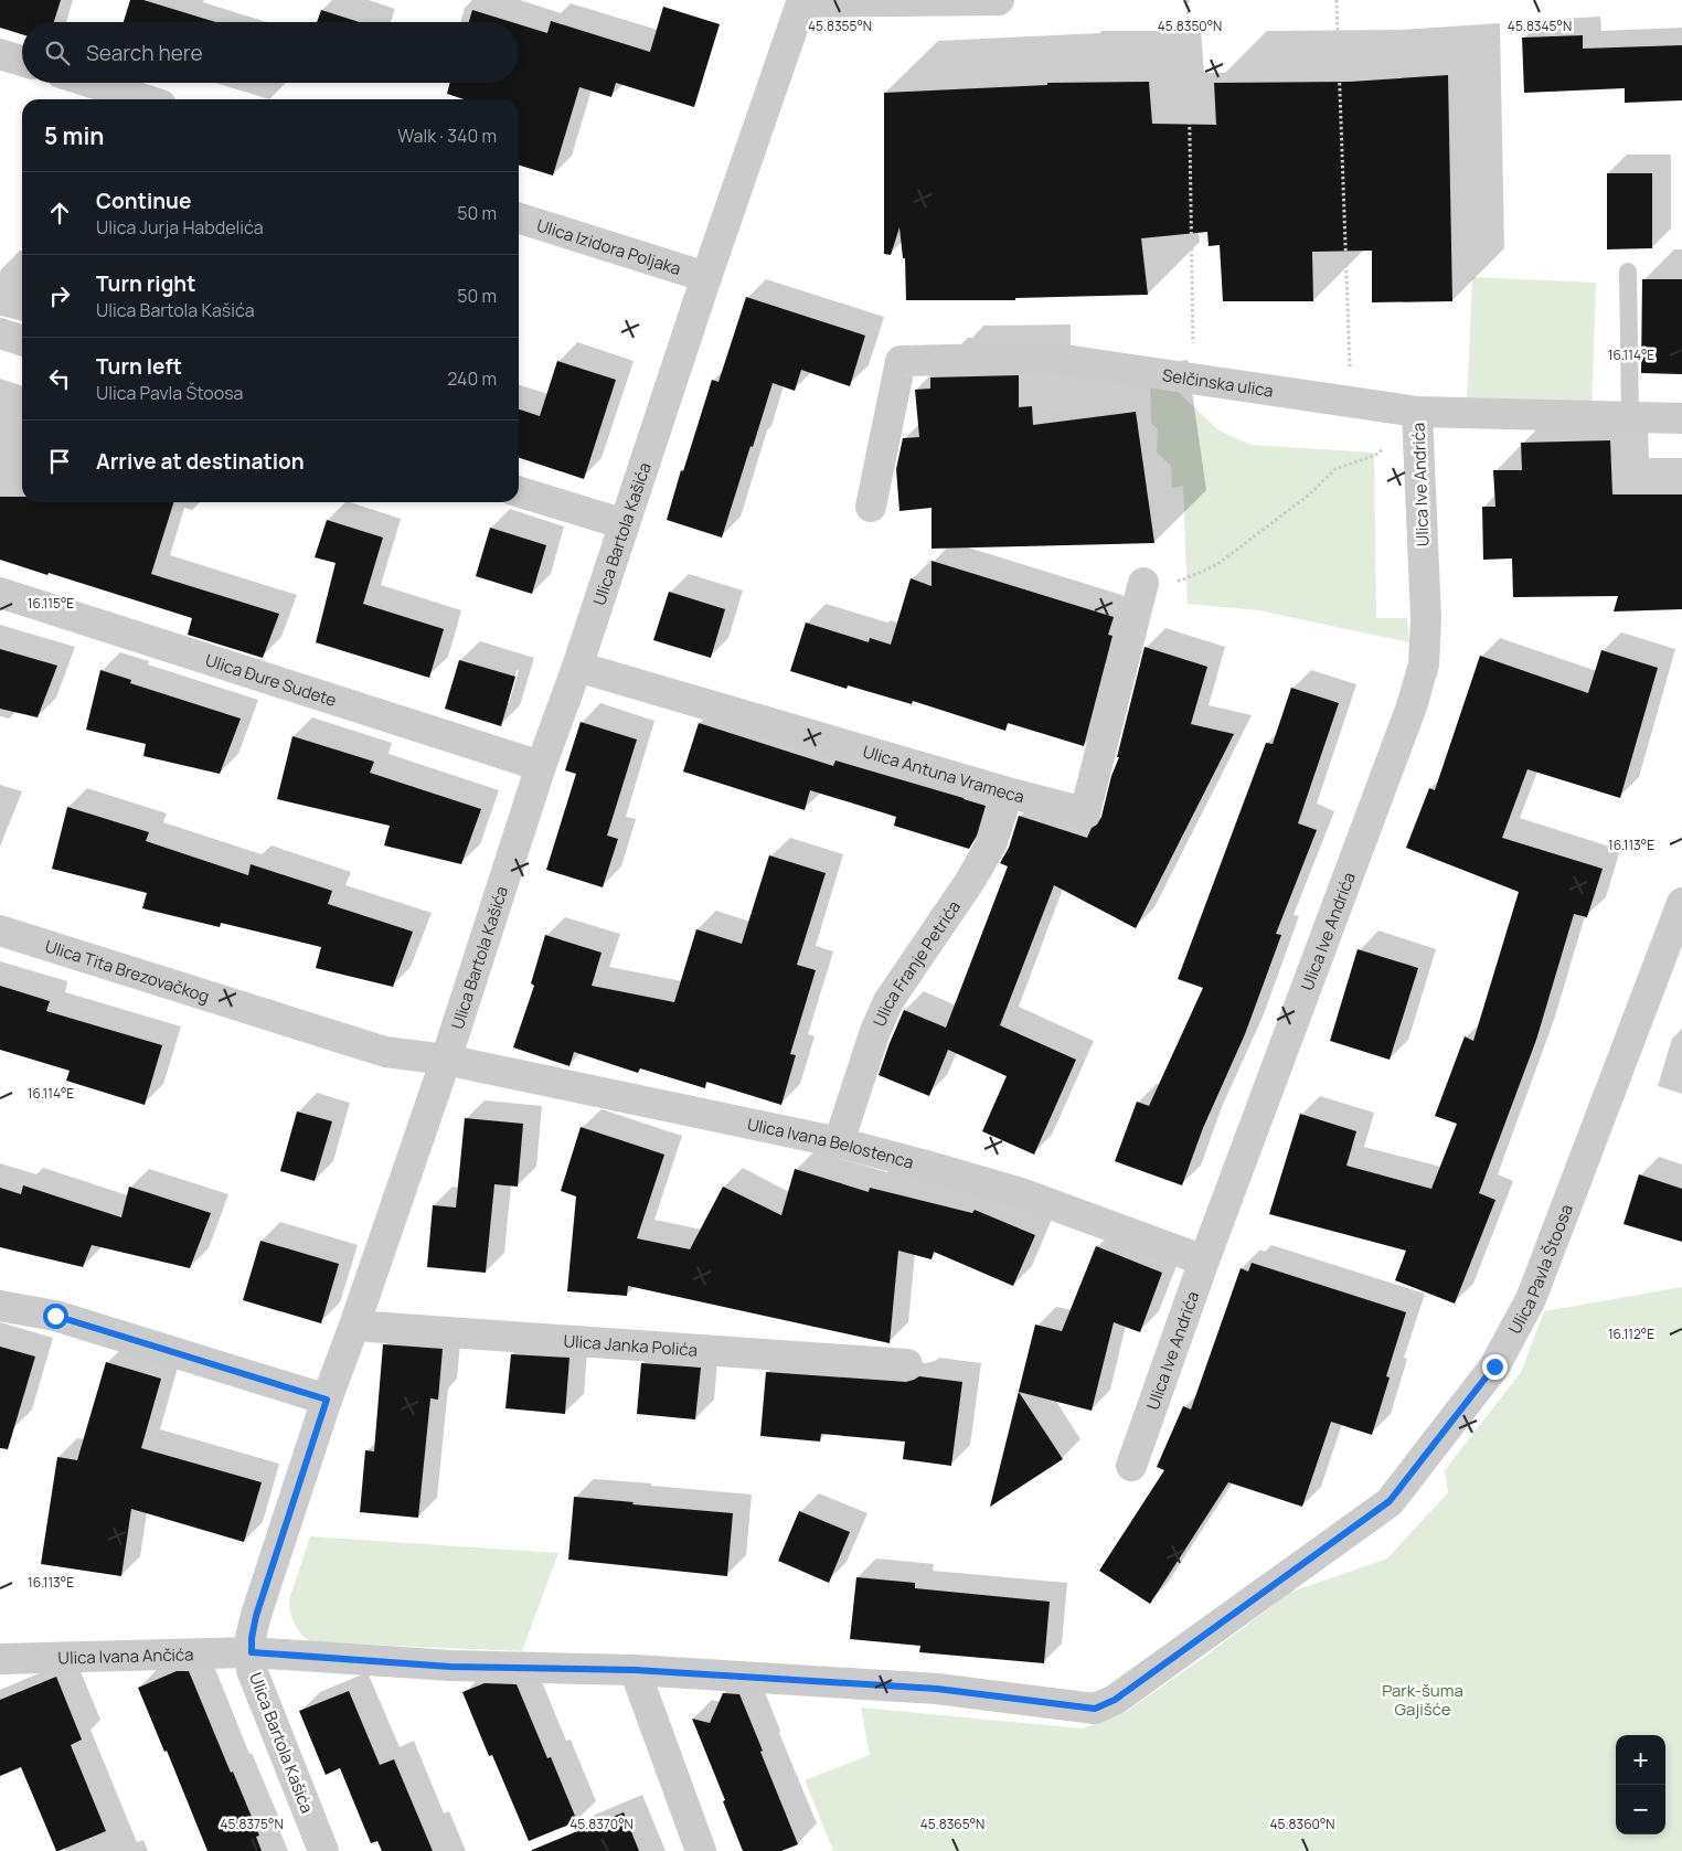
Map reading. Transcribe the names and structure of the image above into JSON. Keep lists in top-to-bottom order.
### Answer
{
  "streets": {
    "street": [
      "Ulica Izidora Poljaka",
      "Selčinska ulica",
      "Ulica Ive Andrića",
      "Ulica Bartola Kašića",
      "Ulica Đure Sudete",
      "Ulica Antuna Vrameca",
      "Ulica Franje Petrića",
      "Ulica Tita Brezovačkog",
      "Ulica Ivana Belostenca",
      "Ulica Pavla Štoosa",
      "Ulica Janka Polića",
      "Ulica Ivana Ančića"
    ]
  },
  "crossings": [
    ["Ulica Izidora Poljaka", "Ulica Bartola Kašića"],
    ["Selčinska ulica", "Ulica Ive Andrića"],
    ["Ulica Ive Andrića", "Ulica Ivana Belostenca"],
    ["Ulica Bartola Kašića", "Ulica Đure Sudete"],
    ["Ulica Bartola Kašića", "Ulica Antuna Vrameca"],
    ["Ulica Bartola Kašića", "Ulica Tita Brezovačkog"],
    ["Ulica Bartola Kašića", "Ulica Ivana Belostenca"],
    ["Ulica Bartola Kašića", "Ulica Pavla Štoosa"],
    ["Ulica Bartola Kašića", "Ulica Janka Polića"],
    ["Ulica Bartola Kašića", "Ulica Ivana Ančića"],
    ["Ulica Antuna Vrameca", "Ulica Franje Petrića"],
    ["Ulica Franje Petrića", "Ulica Ivana Belostenca"],
    ["Ulica Tita Brezovačkog", "Ulica Ivana Belostenca"],
    ["Ulica Pavla Štoosa", "Ulica Ivana Ančića"]
  ],
  "parks": ["Park-šuma Gajišće"],
  "page": {
    "search": "Search here",
    "heading": ["5 min", "Walk · 340 m"],
    "list": [
      ["Continue", "Ulica Jurja Habdelića", "50 m"],
      ["Turn right", "Ulica Bartola Kašića", "50 m"],
      ["Turn left", "Ulica Pavla Štoosa", "240 m"],
      "Arrive at destination"
    ],
    "map_buttons": ["+", "−"]
  },
  "coordinates": [
    "45.8355°N",
    "45.8350°N",
    "45.8345°N",
    "16.114°E",
    "16.115°E",
    "16.113°E",
    "16.112°E",
    "45.8375°N",
    "45.8370°N",
    "45.8365°N",
    "45.8360°N"
  ]
}
